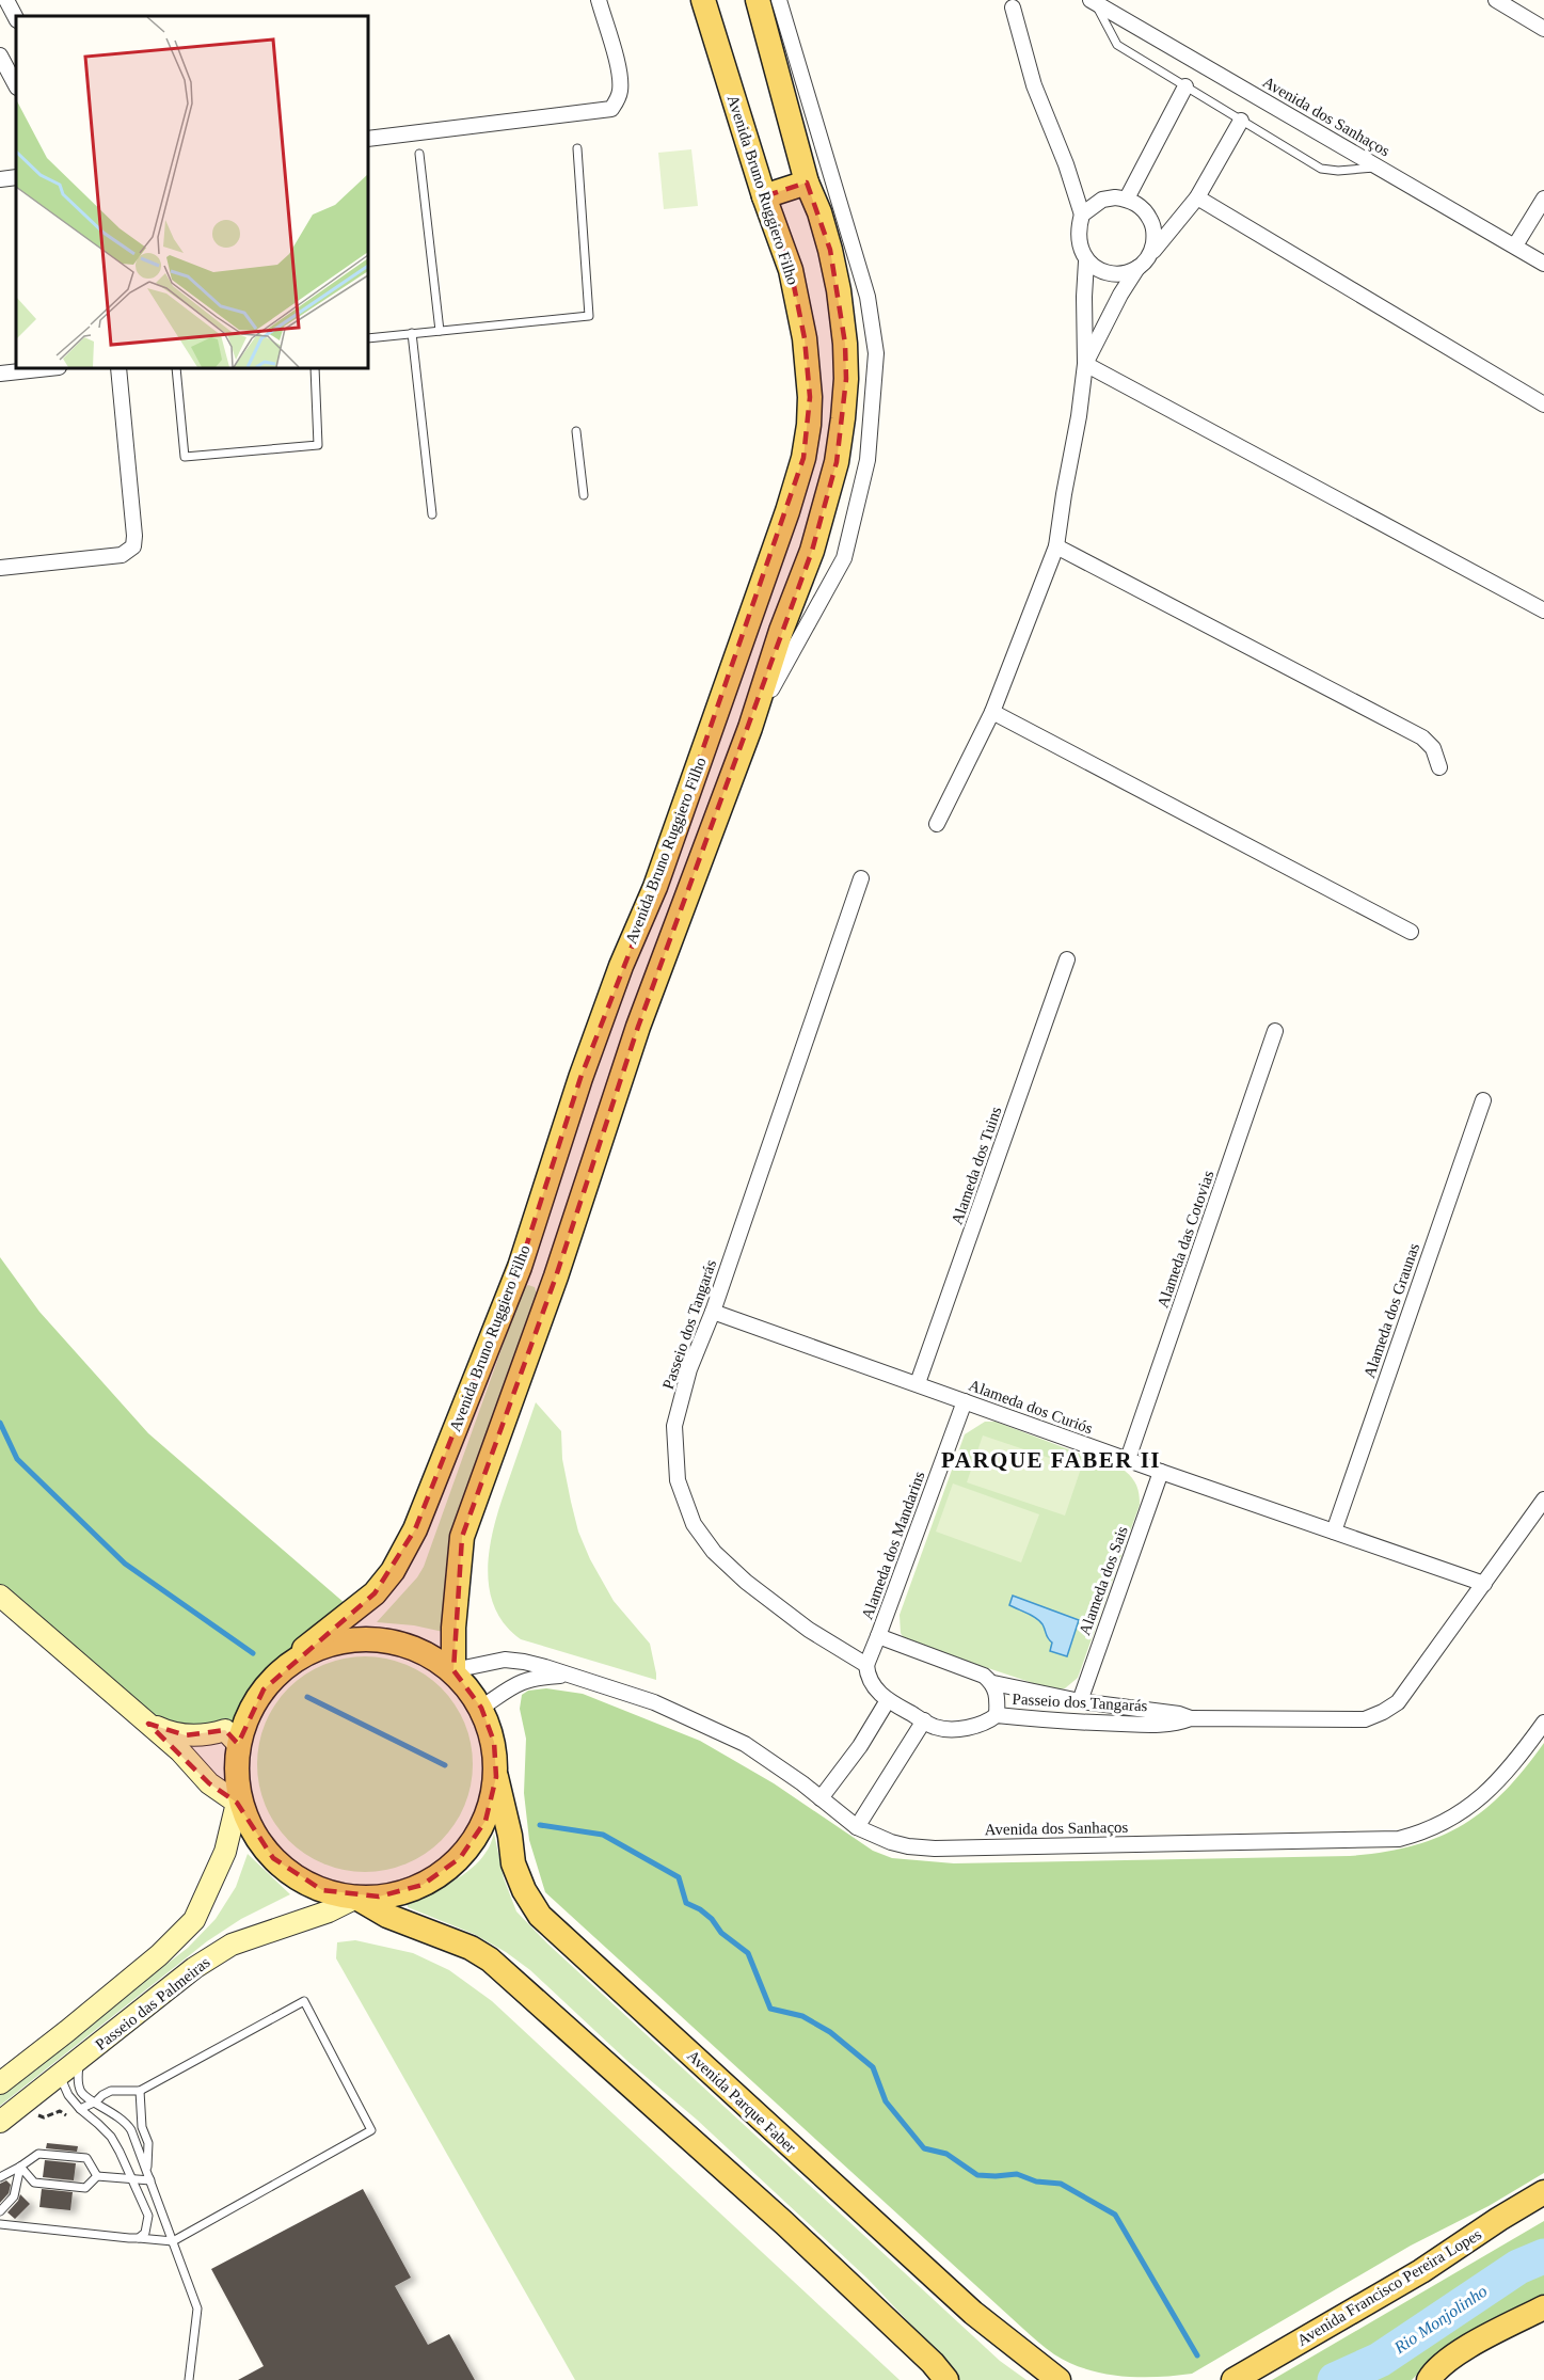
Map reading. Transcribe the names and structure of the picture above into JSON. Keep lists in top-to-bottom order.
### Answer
{
  "streets": {
    "main road": ["Avenida Bruno Ruggiero Filho", "Avenida Parque Faber", "Avenida Francisco Pereira Lopes"],
    "street": [
      "Avenida dos Sanhaços",
      "Alameda dos Tuins",
      "Alameda das Cotovias",
      "Alameda dos Graunas",
      "Passeio dos Tangarás",
      "Alameda dos Curiós",
      "Alameda dos Mandarins",
      "Alameda dos Sais",
      "Passeio das Palmeiras"
    ]
  },
  "crossings": [
    ["Avenida Bruno Ruggiero Filho", "Passeio das Palmeiras"],
    ["Alameda dos Tuins", "Alameda dos Curiós"],
    ["Alameda das Cotovias", "Alameda dos Curiós"],
    ["Alameda dos Graunas", "Alameda dos Curiós"],
    ["Passeio dos Tangarás", "Alameda dos Curiós"],
    ["Passeio dos Tangarás", "Alameda dos Mandarins"],
    ["Passeio dos Tangarás", "Alameda dos Sais"],
    ["Alameda dos Curiós", "Alameda dos Mandarins"],
    ["Alameda dos Curiós", "Alameda dos Sais"]
  ],
  "districts": ["PARQUE FABER II"],
  "water": ["Rio Monjolinho"]
}
